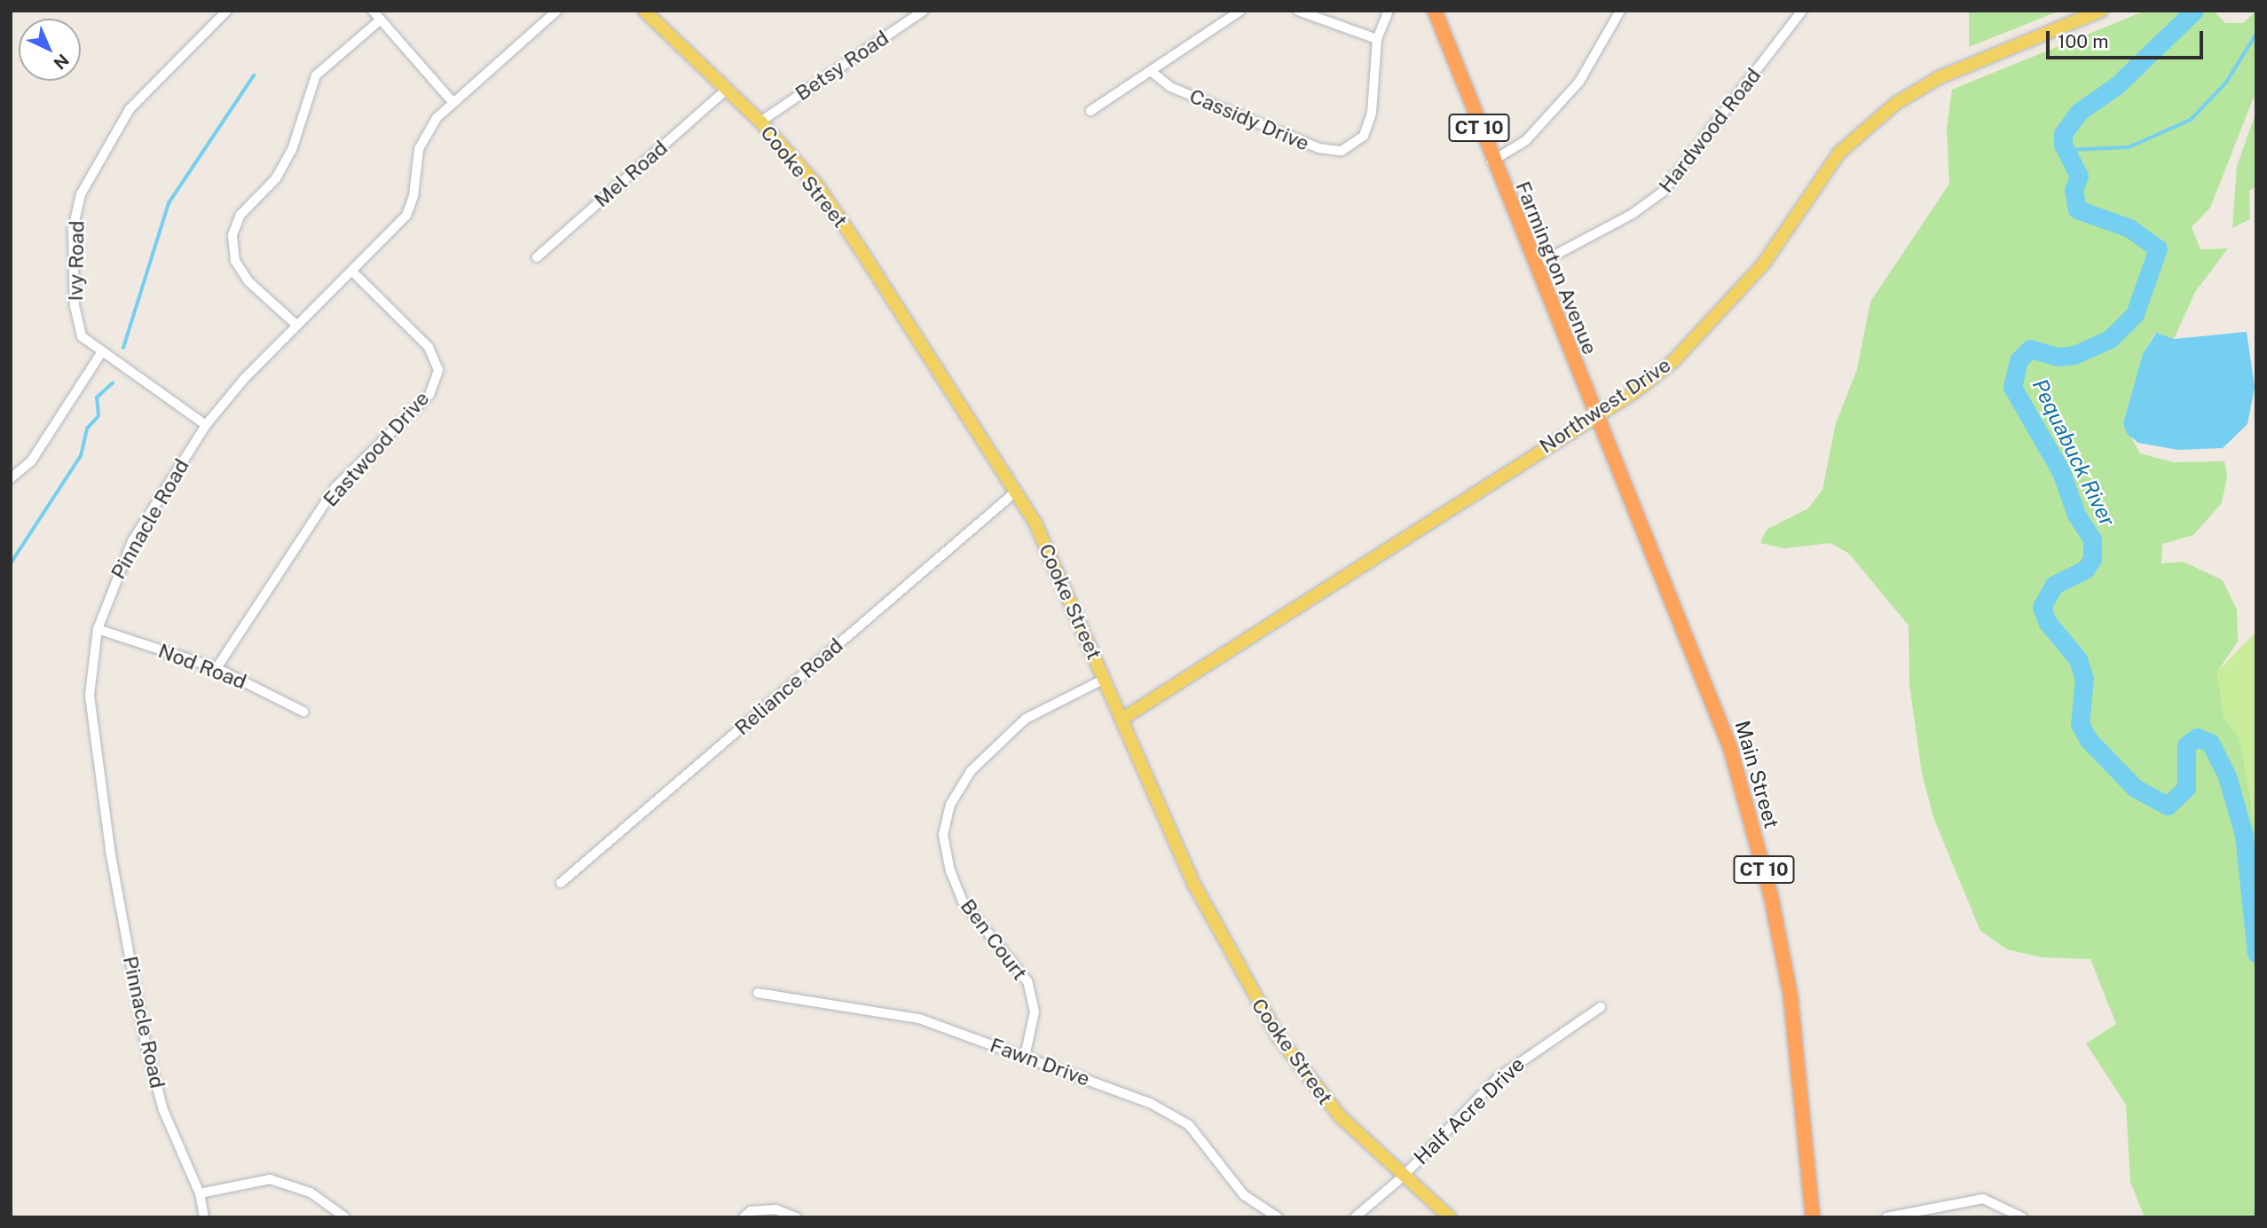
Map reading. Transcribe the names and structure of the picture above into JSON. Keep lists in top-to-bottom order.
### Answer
{
  "streets": {
    "highway": ["CT 10", "Farmington Avenue", "Main Street"],
    "main road": ["Cooke Street", "Northwest Drive"],
    "street": [
      "Betsy Road",
      "Cassidy Drive",
      "Hardwood Road",
      "Mel Road",
      "Ivy Road",
      "Eastwood Drive",
      "Pinnacle Road",
      "Nod Road",
      "Reliance Road",
      "Ben Court",
      "Fawn Drive",
      "Half Acre Drive"
    ]
  },
  "crossings": [
    ["Betsy Road", "Cooke Street"],
    ["Hardwood Road", "Farmington Avenue"],
    ["Mel Road", "Cooke Street"],
    ["Cooke Street", "Northwest Drive"],
    ["Cooke Street", "Reliance Road"],
    ["Cooke Street", "Ben Court"],
    ["Cooke Street", "Half Acre Drive"],
    ["Ivy Road", "Pinnacle Road"],
    ["Farmington Avenue", "Northwest Drive"],
    ["Farmington Avenue", "Main Street"],
    ["Eastwood Drive", "Pinnacle Road"],
    ["Eastwood Drive", "Nod Road"],
    ["Pinnacle Road", "Nod Road"],
    ["Ben Court", "Fawn Drive"]
  ],
  "water": ["Pequabuck River"],
  "scale_bar": "100 m",
  "north": "bottom right"
}
